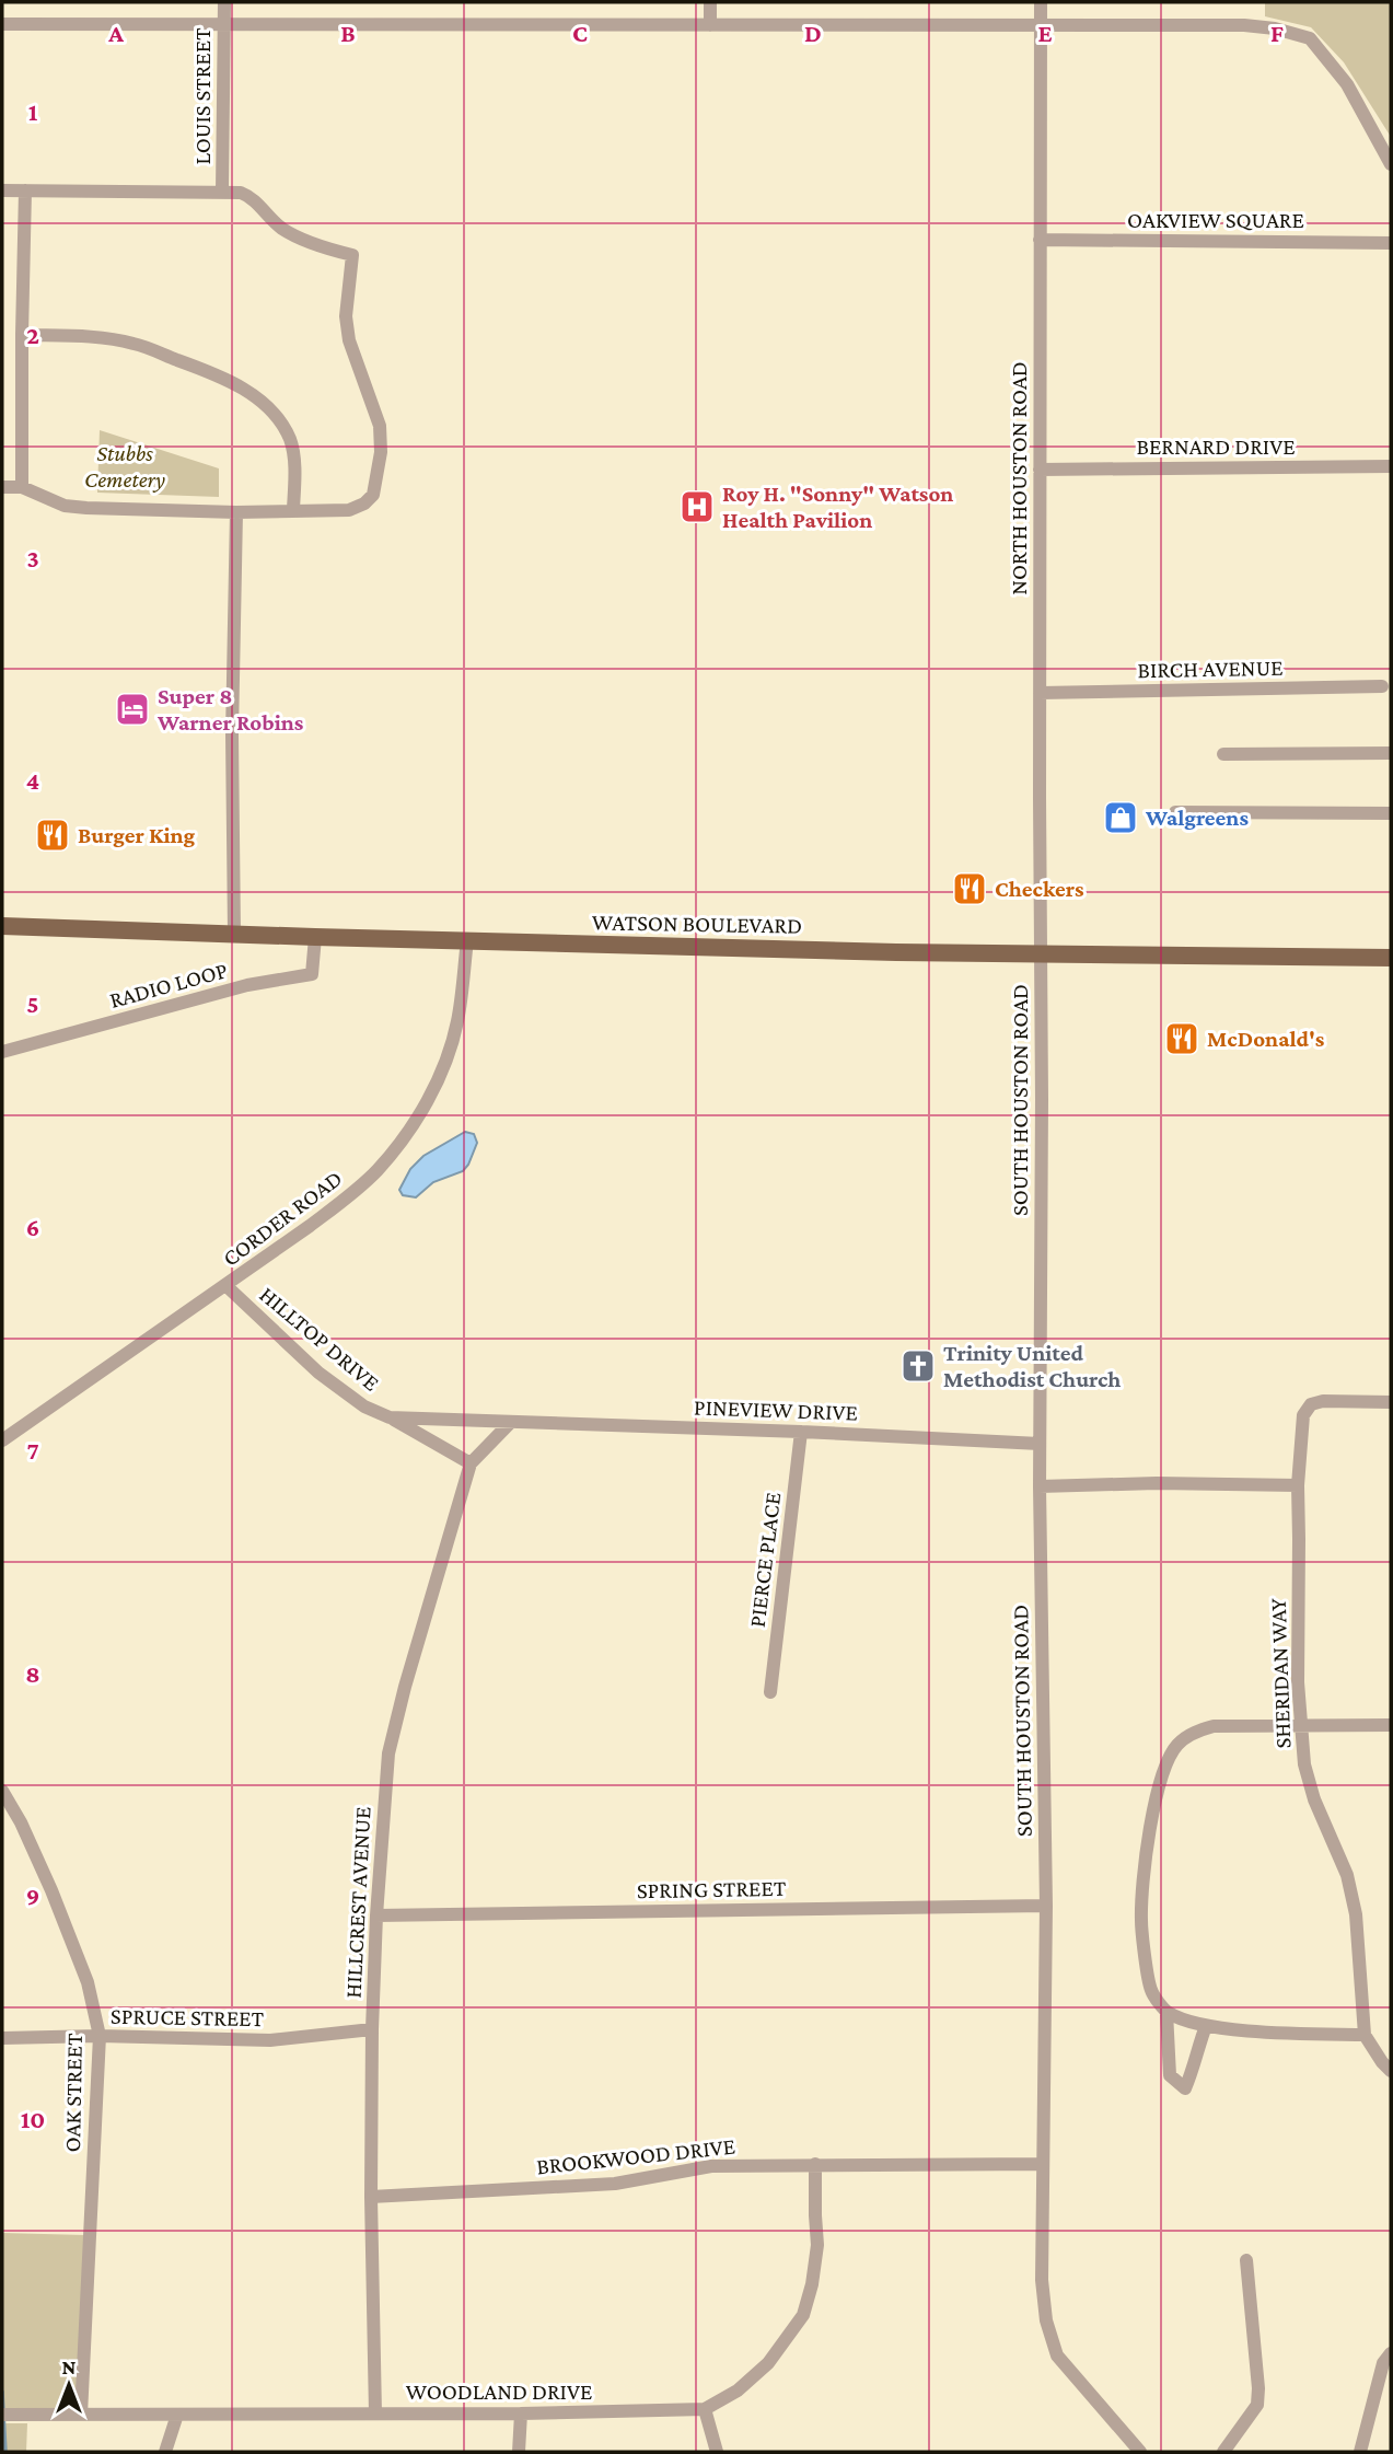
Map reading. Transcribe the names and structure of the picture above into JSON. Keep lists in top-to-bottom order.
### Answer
{
  "streets": {
    "main road": ["WATSON BOULEVARD"],
    "street": [
      "LOUIS STREET",
      "OAKVIEW SQUARE",
      "BERNARD DRIVE",
      "NORTH HOUSTON ROAD",
      "BIRCH AVENUE",
      "RADIO LOOP",
      "SOUTH HOUSTON ROAD",
      "CORDER ROAD",
      "HILLTOP DRIVE",
      "PINEVIEW DRIVE",
      "PIERCE PLACE",
      "SHERIDAN WAY",
      "SPRING STREET",
      "HILLCREST AVENUE",
      "SPRUCE STREET",
      "OAK STREET",
      "BROOKWOOD DRIVE",
      "WOODLAND DRIVE"
    ]
  },
  "crossings": [
    ["OAKVIEW SQUARE", "NORTH HOUSTON ROAD"],
    ["BERNARD DRIVE", "NORTH HOUSTON ROAD"],
    ["NORTH HOUSTON ROAD", "BIRCH AVENUE"],
    ["NORTH HOUSTON ROAD", "WATSON BOULEVARD"],
    ["NORTH HOUSTON ROAD", "SOUTH HOUSTON ROAD"],
    ["WATSON BOULEVARD", "RADIO LOOP"],
    ["WATSON BOULEVARD", "SOUTH HOUSTON ROAD"],
    ["WATSON BOULEVARD", "CORDER ROAD"],
    ["SOUTH HOUSTON ROAD", "PINEVIEW DRIVE"],
    ["SOUTH HOUSTON ROAD", "SPRING STREET"],
    ["SOUTH HOUSTON ROAD", "BROOKWOOD DRIVE"],
    ["CORDER ROAD", "HILLTOP DRIVE"],
    ["HILLTOP DRIVE", "PINEVIEW DRIVE"],
    ["HILLTOP DRIVE", "HILLCREST AVENUE"],
    ["PINEVIEW DRIVE", "PIERCE PLACE"],
    ["PINEVIEW DRIVE", "HILLCREST AVENUE"],
    ["SPRING STREET", "HILLCREST AVENUE"],
    ["HILLCREST AVENUE", "SPRUCE STREET"],
    ["HILLCREST AVENUE", "BROOKWOOD DRIVE"],
    ["HILLCREST AVENUE", "WOODLAND DRIVE"],
    ["SPRUCE STREET", "OAK STREET"],
    ["OAK STREET", "WOODLAND DRIVE"],
    ["BROOKWOOD DRIVE", "WOODLAND DRIVE"]
  ],
  "parks": ["Stubbs Cemetery"],
  "places": {
    "hospital": ["Roy H. \"Sonny\" Watson Health Pavilion"],
    "hotel": ["Super 8 Warner Robins"],
    "shop": ["Walgreens"],
    "restaurant": ["Burger King", "Checkers", "McDonald's"],
    "church": ["Trinity United Methodist Church"]
  },
  "north": "top",
  "grid": {
    "columns": [
      "A",
      "B",
      "C",
      "D",
      "E",
      "F"
    ],
    "rows": [
      "1",
      "2",
      "3",
      "4",
      "5",
      "6",
      "7",
      "8",
      "9",
      "10"
    ]
  }
}
